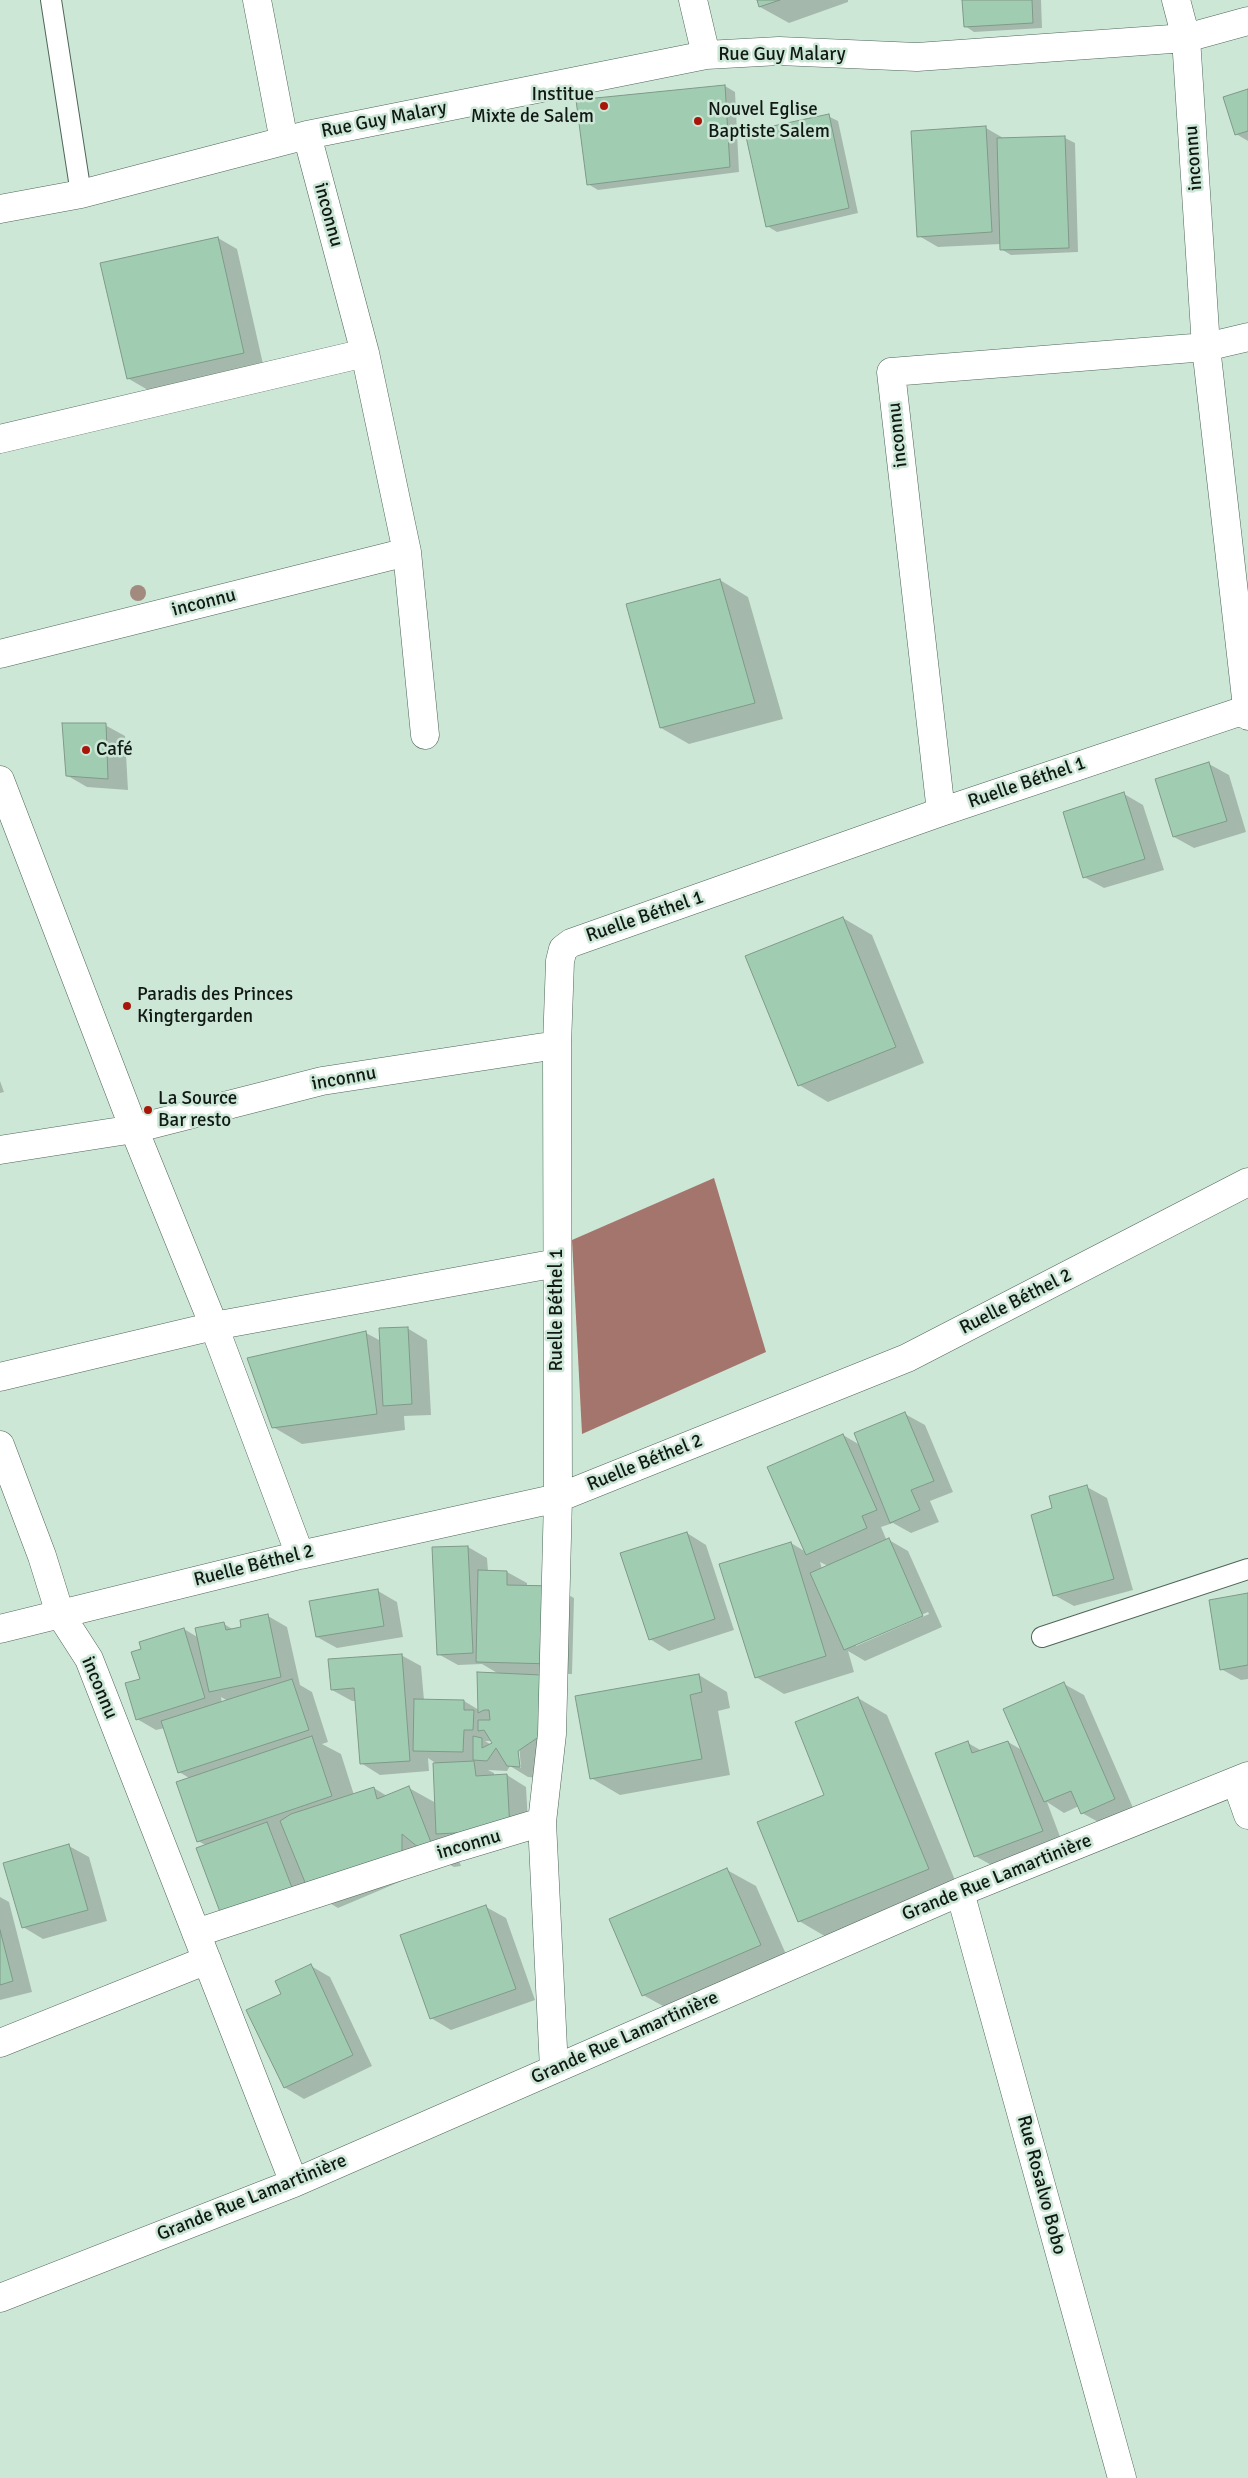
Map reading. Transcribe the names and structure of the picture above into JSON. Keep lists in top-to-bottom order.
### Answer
{
  "streets": {
    "street": [
      "Rue Guy Malary",
      "inconnu",
      "Ruelle Béthel 1",
      "Ruelle Béthel 2",
      "Grande Rue Lamartinière",
      "Rue Rosalvo Bobo"
    ]
  },
  "crossings": [
    ["Rue Guy Malary", "inconnu"],
    ["inconnu", "Ruelle Béthel 1"],
    ["inconnu", "Ruelle Béthel 2"],
    ["inconnu", "Grande Rue Lamartinière"],
    ["Ruelle Béthel 1", "Ruelle Béthel 2"],
    ["Grande Rue Lamartinière", "Rue Rosalvo Bobo"]
  ],
  "places": [
    "Institue Mixte de Salem",
    "Nouvel Eglise Baptiste Salem",
    "Café",
    "Paradis des Princes Kingtergarden",
    "La Source Bar resto"
  ]
}
